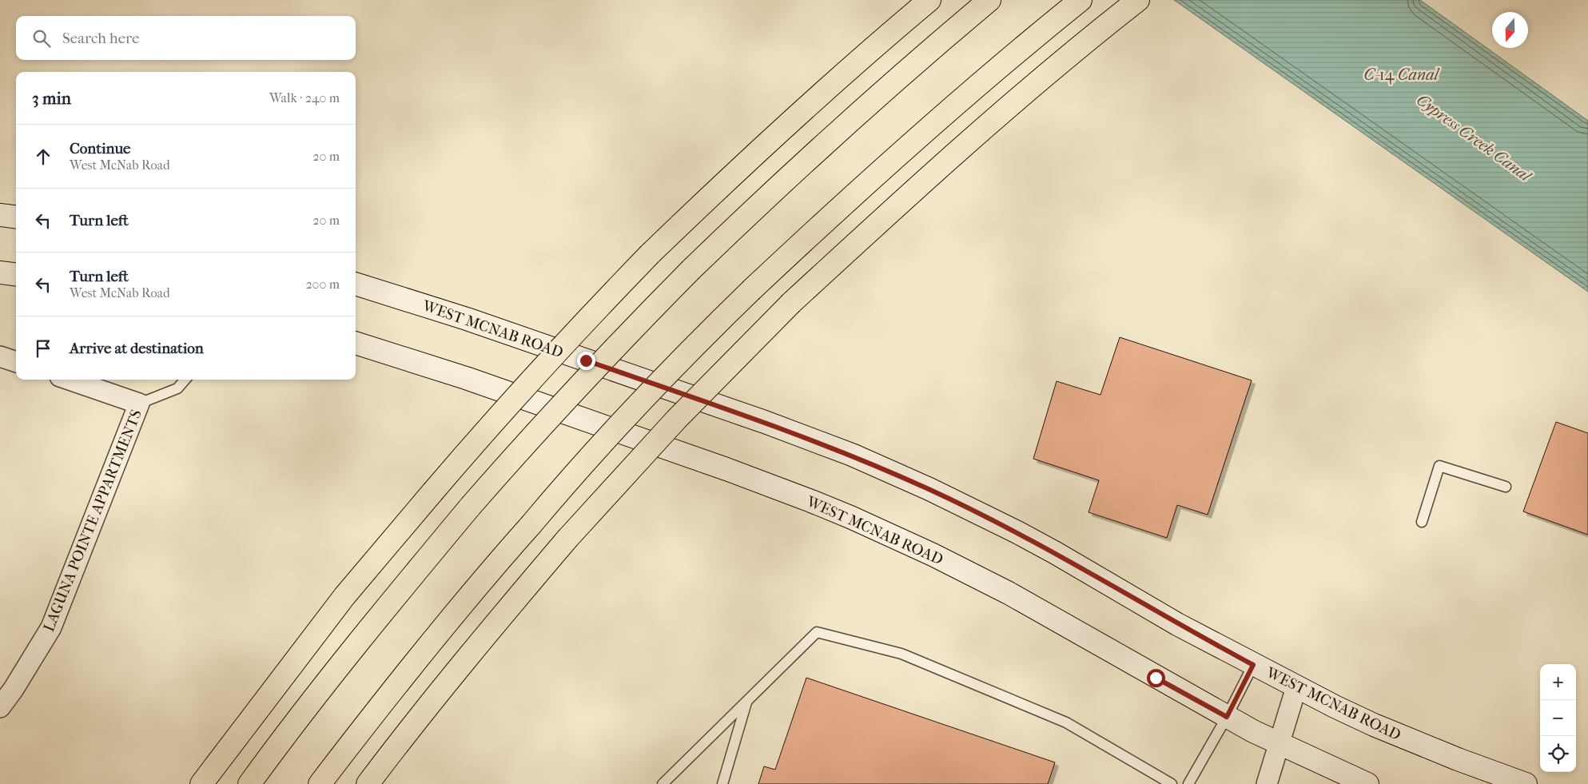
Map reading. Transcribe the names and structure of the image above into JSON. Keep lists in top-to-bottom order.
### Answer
{
  "streets": {
    "main road": ["WEST MCNAB ROAD"],
    "street": ["LAGUNA POINTE APPARTMENTS"]
  },
  "water": ["C-14 Canal", "Cypress Creek Canal"],
  "north": "bottom",
  "page": {
    "search": "Search here",
    "heading": ["3 min", "Walk · 240 m"],
    "list": [
      ["Continue", "West McNab Road", "20 m"],
      ["Turn left", "20 m"],
      ["Turn left", "West McNab Road", "200 m"],
      "Arrive at destination"
    ],
    "map_buttons": ["+", "−"]
  }
}
